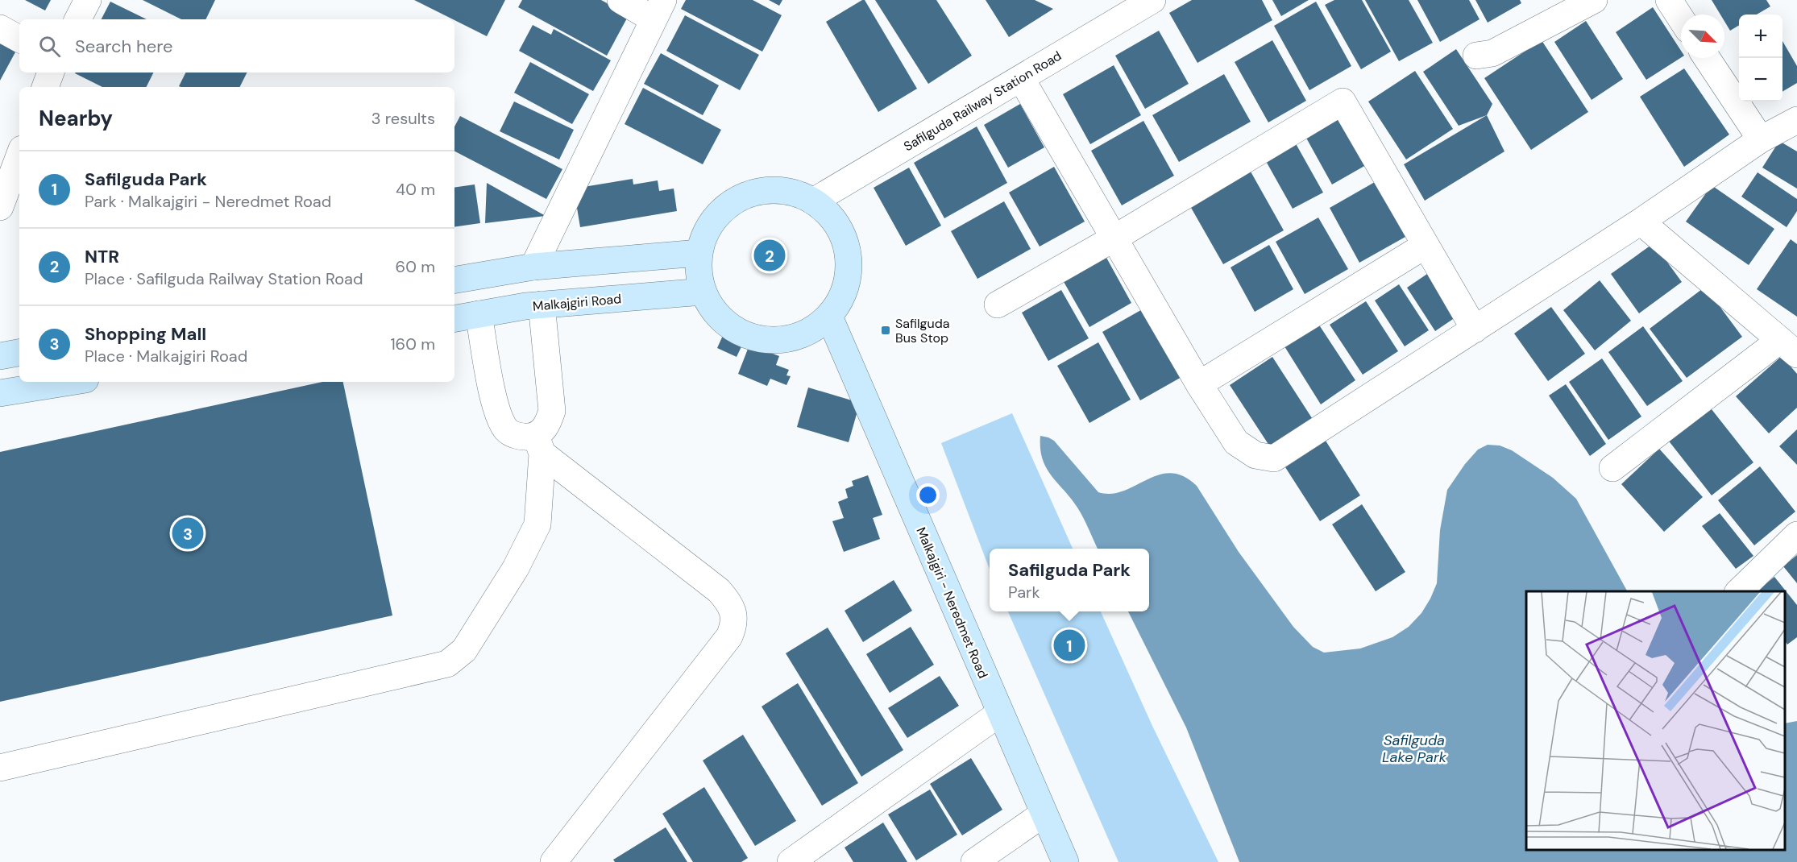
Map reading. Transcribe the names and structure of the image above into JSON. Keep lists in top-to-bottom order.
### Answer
{
  "streets": {
    "main road": ["Malkajgiri Road", "Malkajgiri - Neredmet Road"],
    "street": ["Safilguda Railway Station Road"]
  },
  "crossings": [
    ["Safilguda Railway Station Road", "Malkajgiri Road"],
    ["Safilguda Railway Station Road", "Malkajgiri - Neredmet Road"],
    ["Malkajgiri Road", "Malkajgiri - Neredmet Road"]
  ],
  "water": ["Safilguda Lake Park"],
  "places": {
    "transit": ["Safilguda Bus Stop"]
  },
  "north": "bottom right",
  "page": {
    "map_buttons": ["+", "−"],
    "search": "Search here",
    "heading": ["Nearby", "3 results"],
    "list": [
      {
        "mark": "1",
        "name": "Safilguda Park",
        "note": "Park · Malkajgiri - Neredmet Road",
        "value": "40 m"
      },
      {
        "mark": "2",
        "name": "NTR",
        "note": "Place · Safilguda Railway Station Road",
        "value": "60 m"
      },
      {
        "mark": "3",
        "name": "Shopping Mall",
        "note": "Place · Malkajgiri Road",
        "value": "160 m"
      }
    ],
    "pins": ["2", "3", "1"],
    "popup": ["Safilguda Park", "Park"]
  }
}
